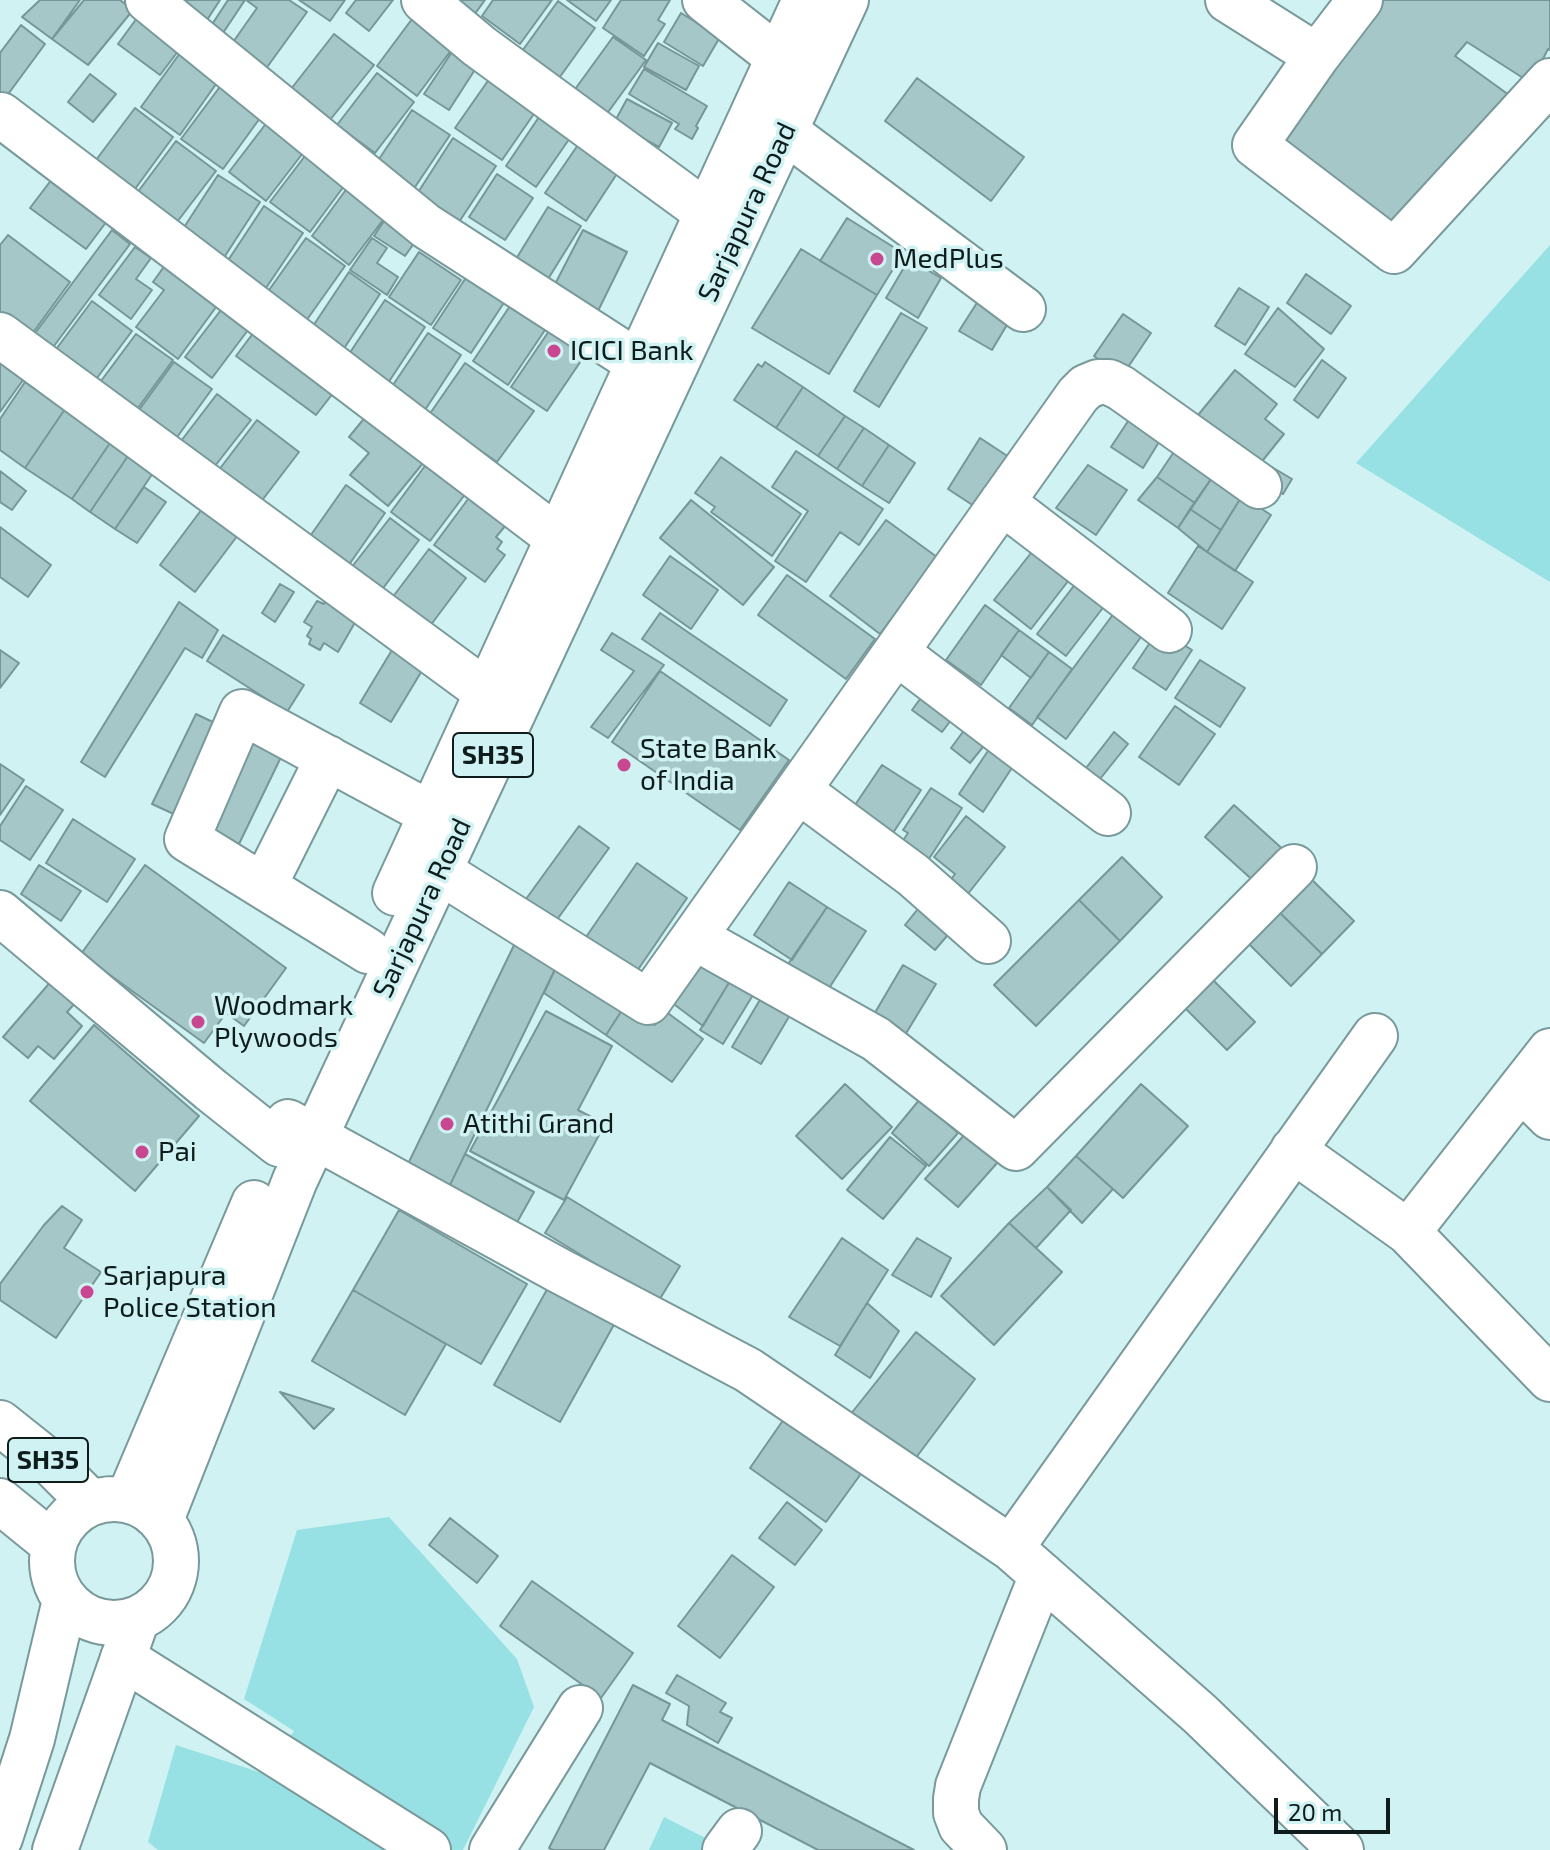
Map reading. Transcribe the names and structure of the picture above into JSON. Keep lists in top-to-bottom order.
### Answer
{
  "streets": {
    "street": ["Sarjapura Road", "SH35"]
  },
  "crossings": [
    ["Sarjapura Road", "SH35"]
  ],
  "places": [
    "MedPlus",
    "ICICI Bank",
    "State Bank of India",
    "Woodmark Plywoods",
    "Atithi Grand",
    "Pai",
    "Sarjapura Police Station"
  ],
  "scale_bar": "20 m"
}
